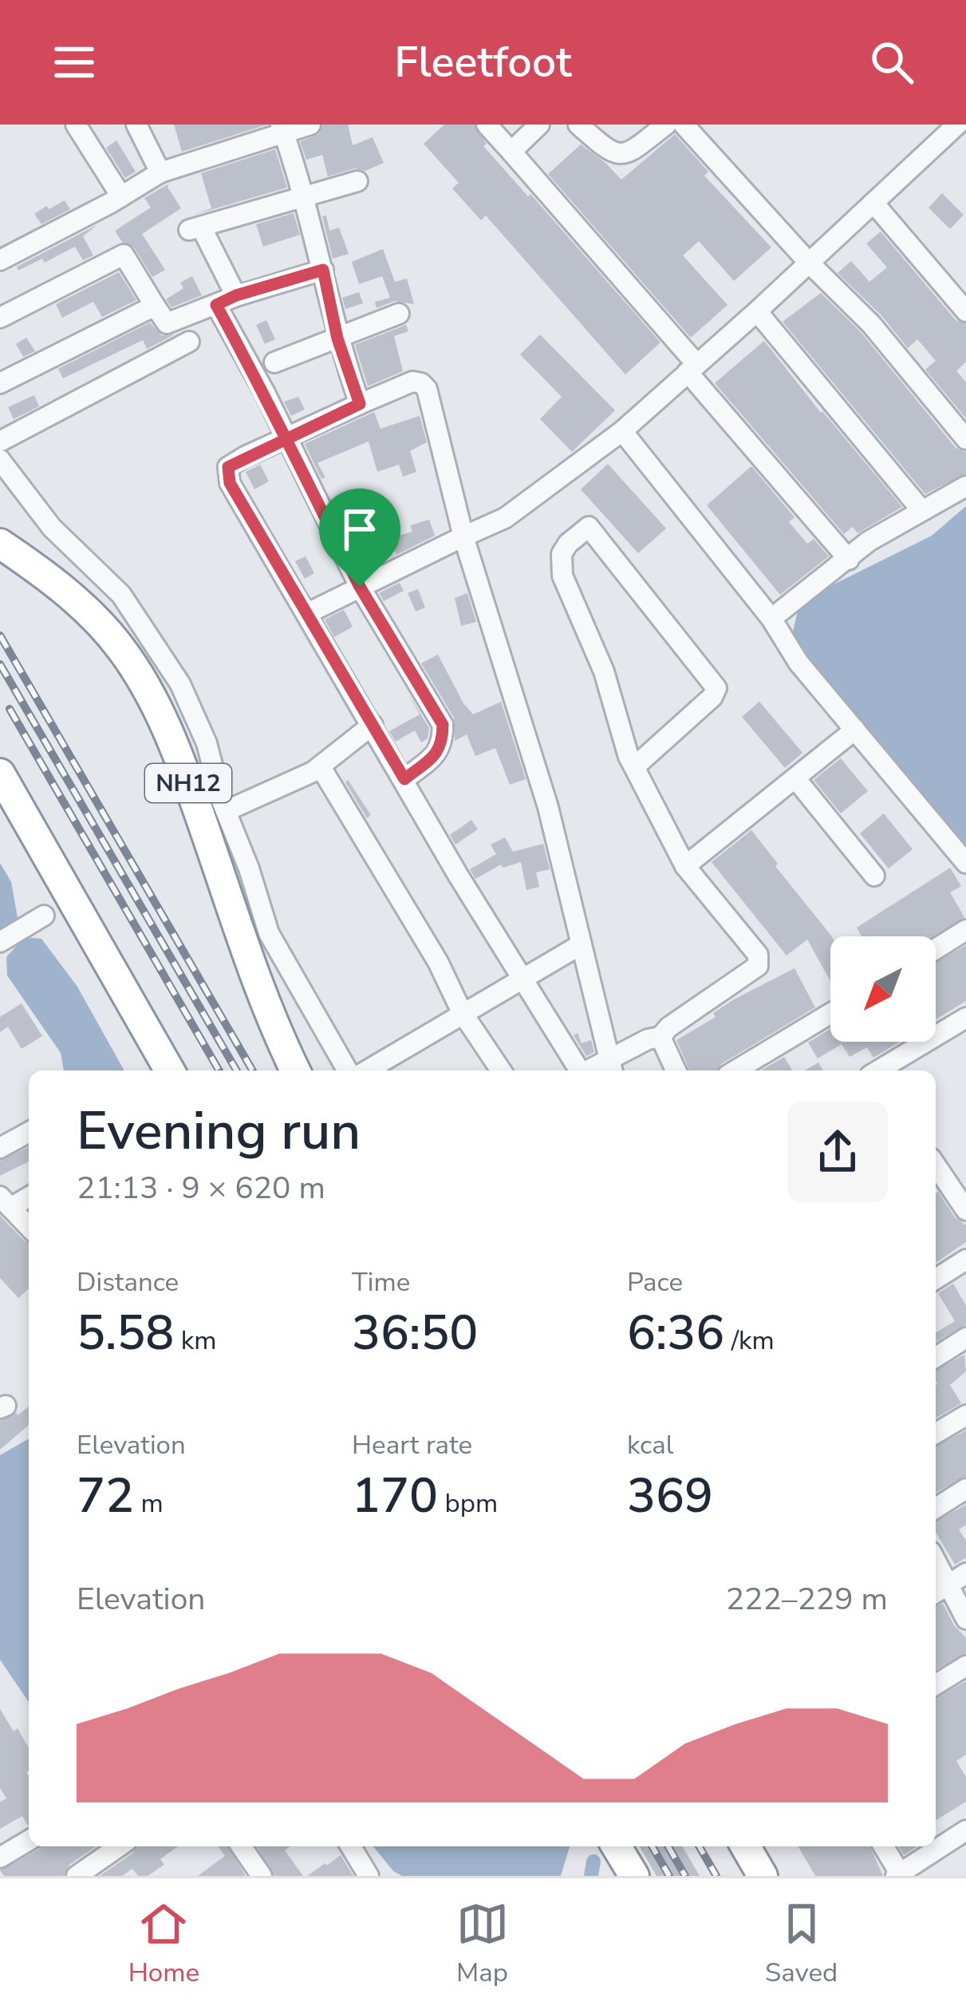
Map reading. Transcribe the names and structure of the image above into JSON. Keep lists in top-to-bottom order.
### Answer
{
  "streets": {
    "highway": ["NH12"]
  },
  "north": "bottom left",
  "page": {
    "header": "Fleetfoot",
    "heading": ["Evening run", "21:13 · 9 × 620 m"],
    "stats": [
      ["Distance", "5.58 km"],
      ["Time", "36:50"],
      ["Pace", "6:36 /km"],
      ["Elevation", "72 m"],
      ["Heart rate", "170 bpm"],
      ["kcal", "369"]
    ],
    "chart": ["Elevation", "222–229 m"],
    "tabs": ["Home", "Map", "Saved"]
  }
}
